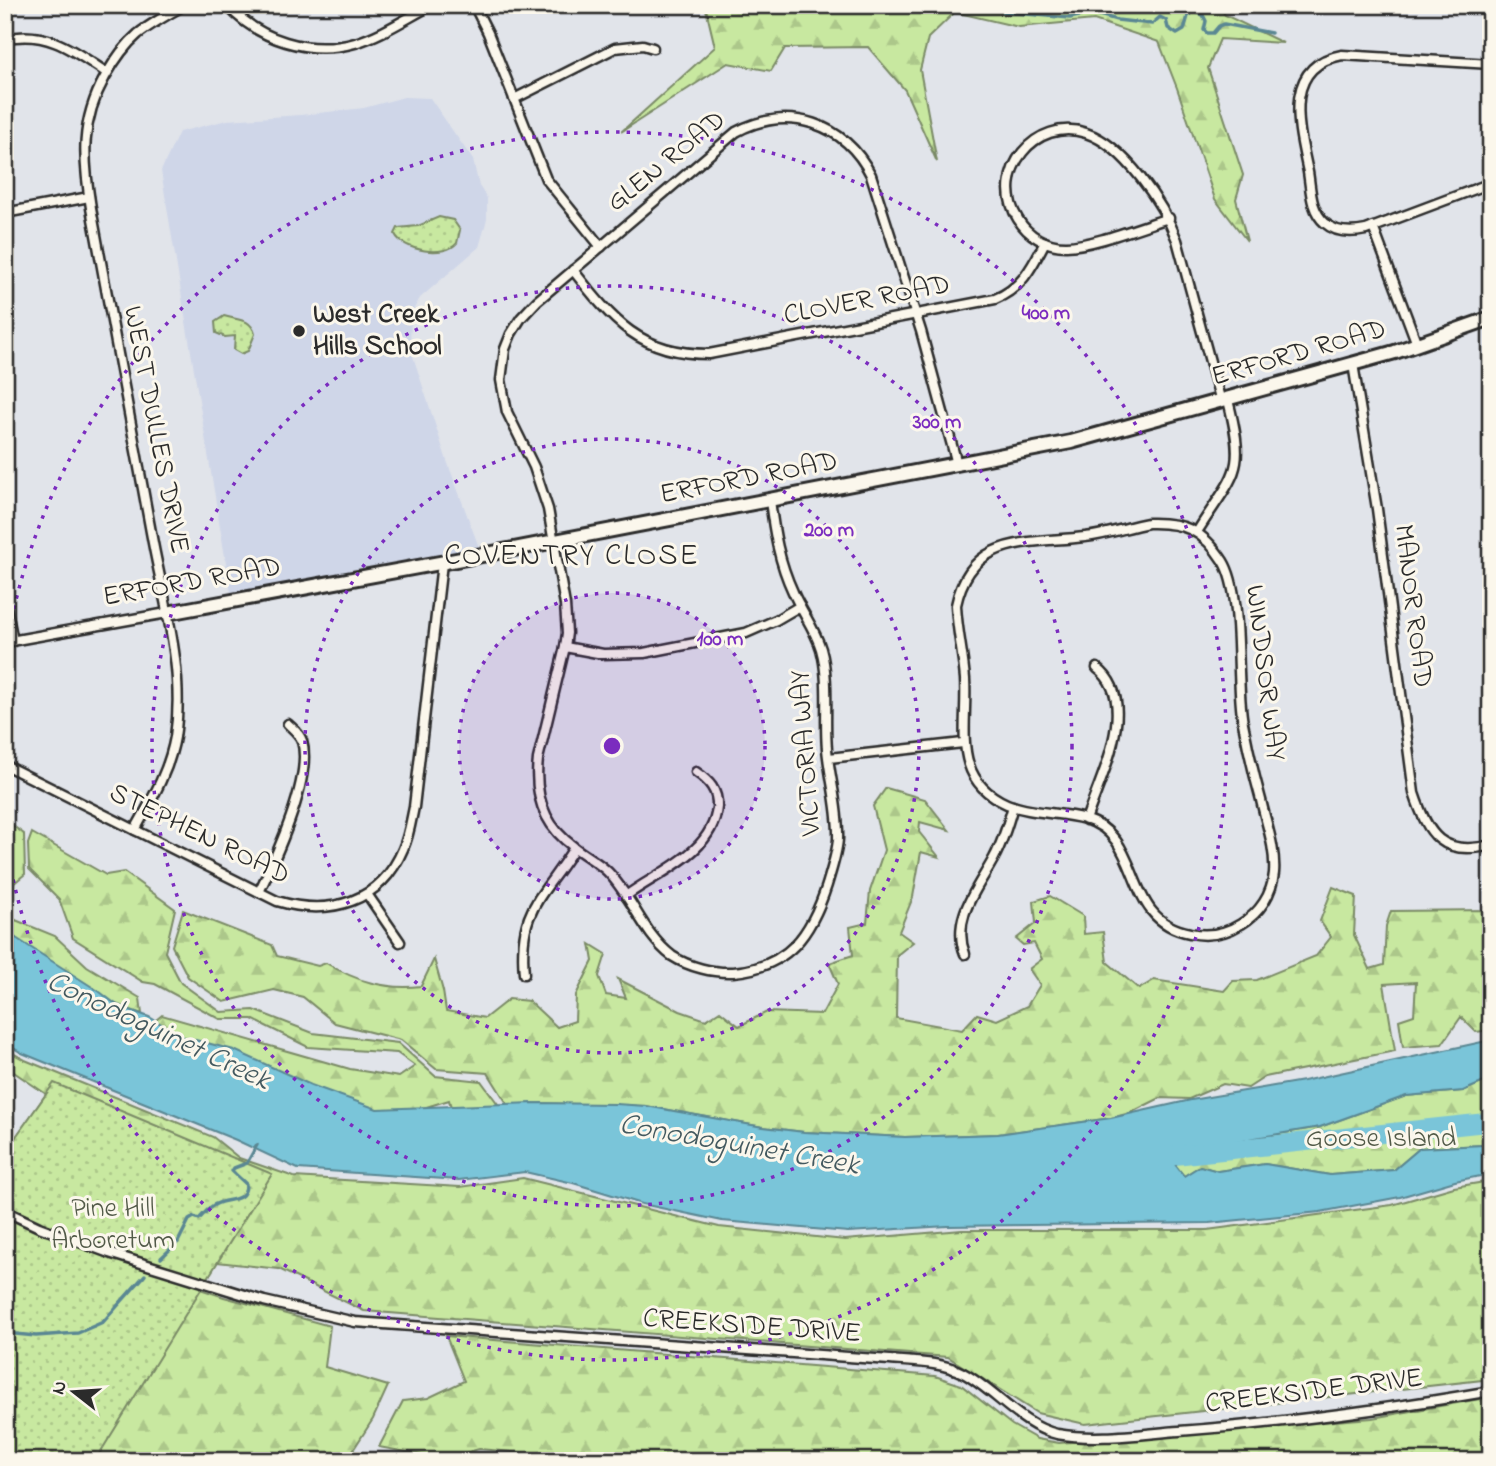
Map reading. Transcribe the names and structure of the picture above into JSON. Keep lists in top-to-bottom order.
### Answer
{
  "streets": {
    "street": [
      "GLEN ROAD",
      "CLOVER ROAD",
      "ERFORD ROAD",
      "WEST DULLES DRIVE",
      "MANOR ROAD",
      "WINDSOR WAY",
      "VICTORIA WAY",
      "STEPHEN ROAD",
      "CREEKSIDE DRIVE"
    ]
  },
  "crossings": [
    ["GLEN ROAD", "CLOVER ROAD"],
    ["GLEN ROAD", "ERFORD ROAD"],
    ["GLEN ROAD", "VICTORIA WAY"],
    ["ERFORD ROAD", "WEST DULLES DRIVE"],
    ["ERFORD ROAD", "MANOR ROAD"],
    ["ERFORD ROAD", "VICTORIA WAY"],
    ["ERFORD ROAD", "STEPHEN ROAD"],
    ["WEST DULLES DRIVE", "STEPHEN ROAD"]
  ],
  "districts": ["COVENTRY CLOSE"],
  "water": ["Conodoguinet Creek"],
  "parks": ["Goose Island", "Pine Hill Arboretum"],
  "places": ["West Creek Hills School"],
  "north": "left",
  "rings": [
    "400 m",
    "300 m",
    "200 m",
    "100 m"
  ]
}
